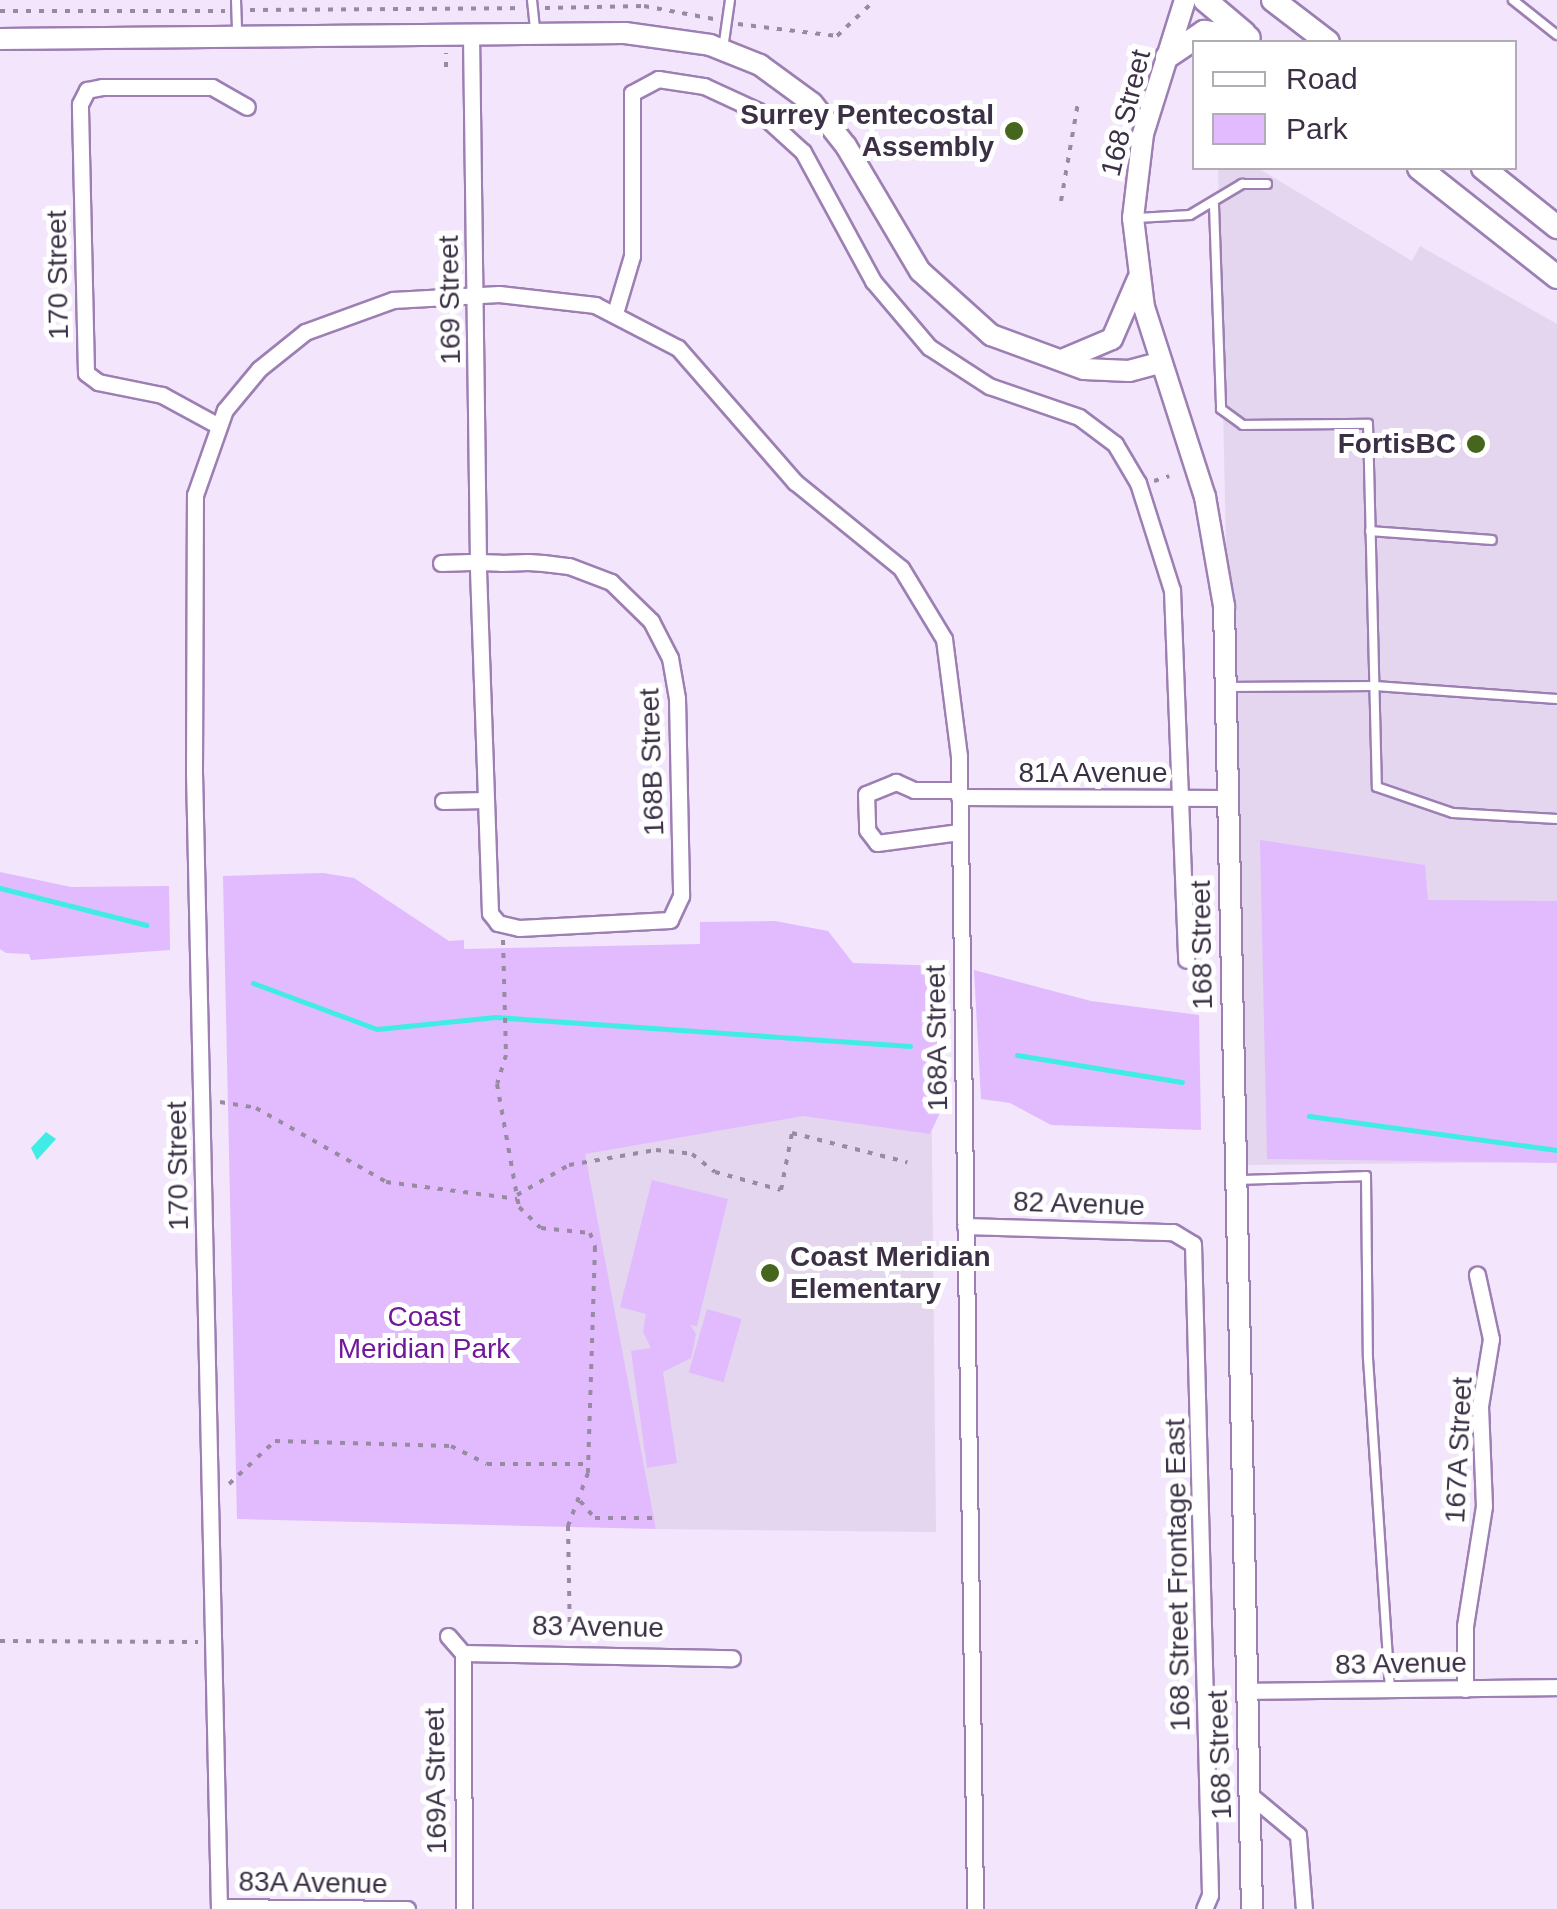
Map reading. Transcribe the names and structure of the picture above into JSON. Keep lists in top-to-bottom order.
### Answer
{
  "streets": {
    "main road": ["168 Street"],
    "street": [
      "170 Street",
      "169 Street",
      "168B Street",
      "81A Avenue",
      "168A Street",
      "82 Avenue",
      "167A Street",
      "168 Street Frontage East",
      "83 Avenue",
      "169A Street",
      "83A Avenue"
    ]
  },
  "crossings": [
    ["168 Street", "81A Avenue"],
    ["168 Street", "83 Avenue"],
    ["170 Street", "169 Street"],
    ["170 Street", "168A Street"],
    ["170 Street", "83A Avenue"],
    ["169 Street", "168B Street"],
    ["169 Street", "168A Street"],
    ["81A Avenue", "168A Street"],
    ["168A Street", "82 Avenue"],
    ["82 Avenue", "168 Street Frontage East"],
    ["167A Street", "83 Avenue"],
    ["83 Avenue", "169A Street"]
  ],
  "parks": ["Coast Meridian Park"],
  "places": ["Surrey Pentecostal Assembly", "FortisBC", "Coast Meridian Elementary"],
  "legend": ["Road", "Park"]
}
